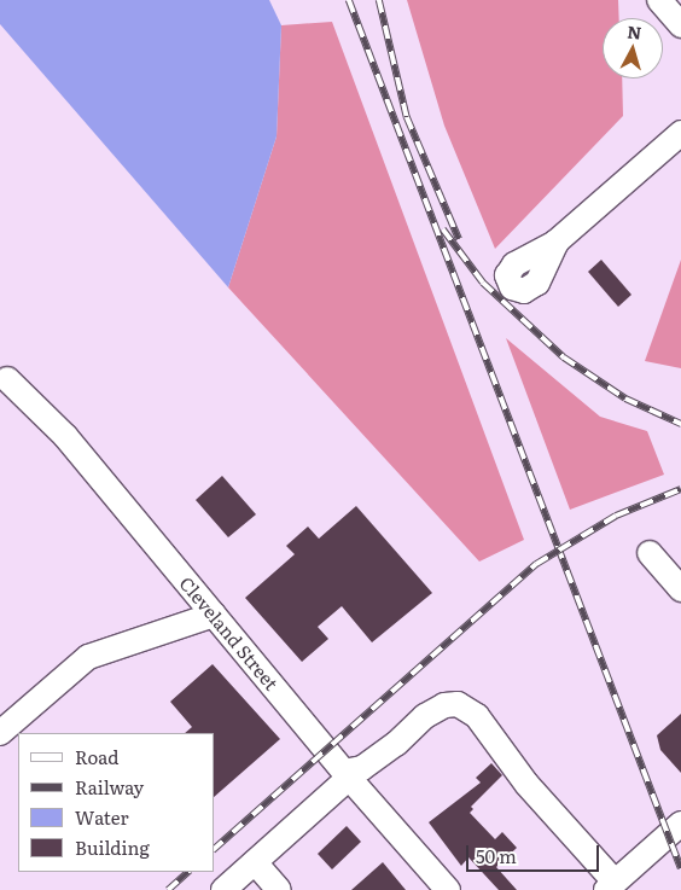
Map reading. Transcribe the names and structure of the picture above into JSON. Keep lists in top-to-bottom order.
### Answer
{
  "streets": {
    "street": ["Cleveland Street"]
  },
  "legend": [
    "Road",
    "Railway",
    "Water",
    "Building"
  ],
  "scale_bar": "50 m",
  "north": "top"
}
